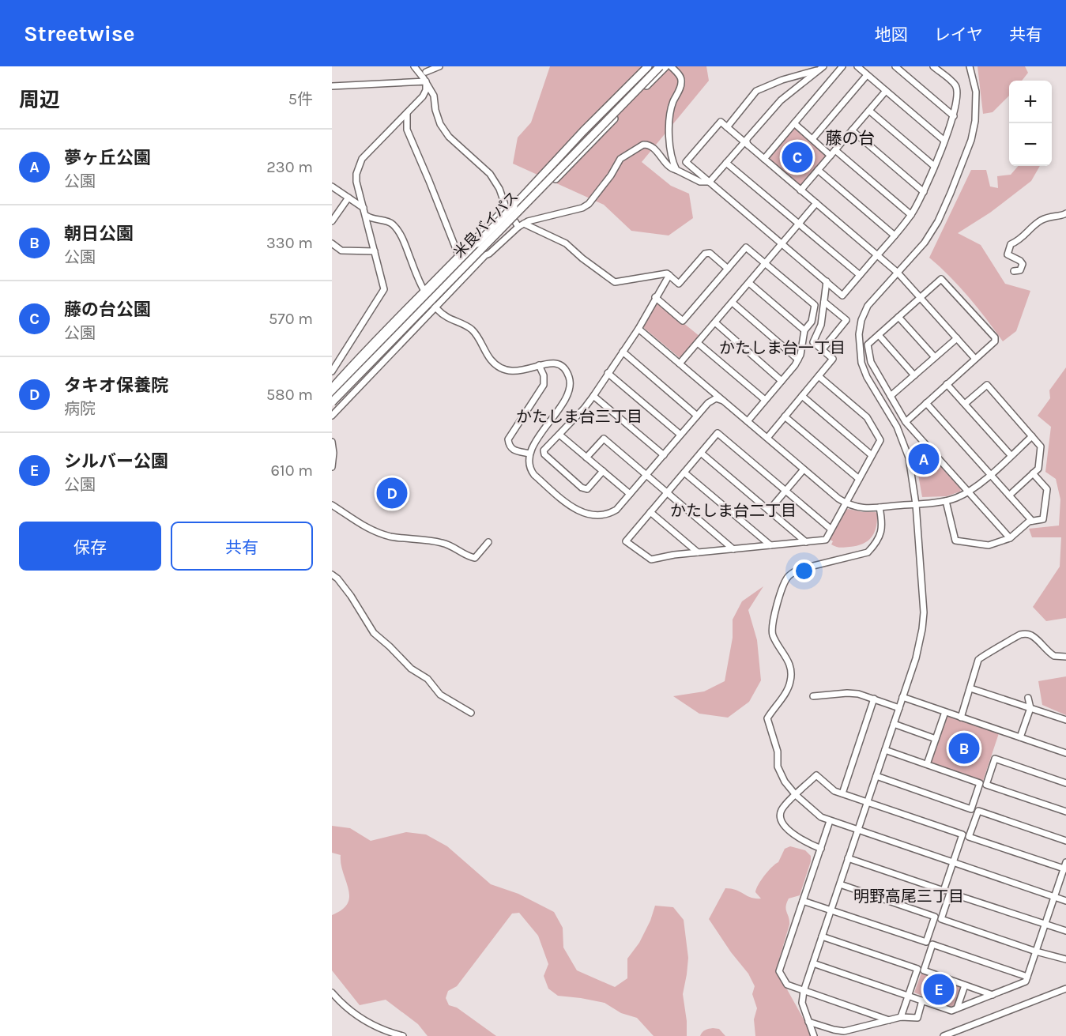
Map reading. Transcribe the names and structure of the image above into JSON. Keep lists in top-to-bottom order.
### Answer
{
  "streets": {
    "main road": ["米良バイパス"]
  },
  "districts": [
    "藤の台",
    "かたしま台一丁目",
    "かたしま台三丁目",
    "かたしま台二丁目",
    "明野高尾三丁目"
  ],
  "page": {
    "header": "Streetwise",
    "nav": ["地図", "レイヤ", "共有"],
    "heading": ["周辺", "5件"],
    "map_buttons": ["+", "−"],
    "list": [
      {
        "mark": "A",
        "name": "夢ヶ丘公園",
        "note": "公園",
        "value": "230 m"
      },
      {
        "mark": "B",
        "name": "朝日公園",
        "note": "公園",
        "value": "330 m"
      },
      {
        "mark": "C",
        "name": "藤の台公園",
        "note": "公園",
        "value": "570 m"
      },
      {
        "mark": "D",
        "name": "タキオ保養院",
        "note": "病院",
        "value": "580 m"
      },
      {
        "mark": "E",
        "name": "シルバー公園",
        "note": "公園",
        "value": "610 m"
      }
    ],
    "pins": [
      "C",
      "A",
      "D",
      "B",
      "E"
    ],
    "buttons": ["保存", "共有"]
  }
}
